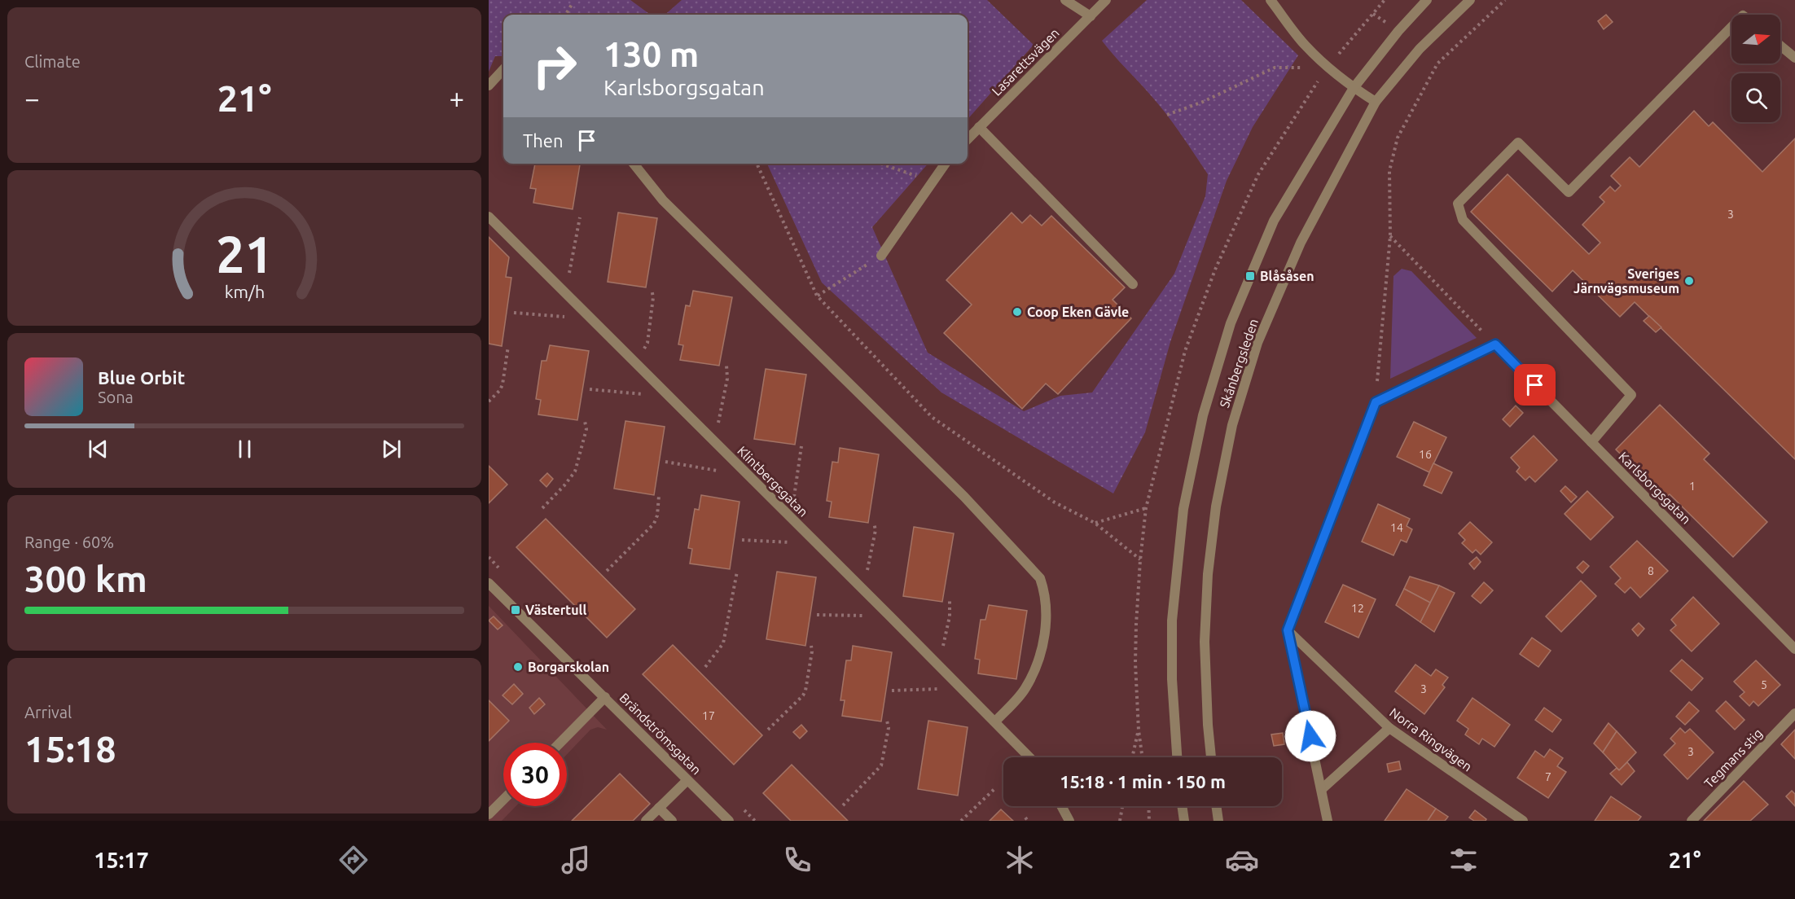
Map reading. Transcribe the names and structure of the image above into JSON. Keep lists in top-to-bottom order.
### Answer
{
  "streets": {
    "street": [
      "Lasarettsvägen",
      "Skånbergsleden",
      "Klintbergsgatan",
      "Karlsborgsgatan",
      "Brändströmsgatan",
      "Norra Ringvägen",
      "Tegmans stig"
    ]
  },
  "places": {
    "transit": ["Blåsåsen", "Västertull"],
    "other": ["Sveriges Järnvägsmuseum", "Coop Eken Gävle", "Borgarskolan"]
  },
  "house_numbers": [
    "3",
    "16",
    "1",
    "14",
    "8",
    "12",
    "5",
    "3",
    "17",
    "3",
    "7"
  ],
  "north": "right",
  "page": {
    "tile": [
      "Climate",
      ["Range · 60%", "300 km"],
      ["Arrival", "15:18"]
    ],
    "turn": ["130 m", "Karlsborgsgatan"],
    "heat": ["−", "21°", "+"],
    "then": "Then",
    "song": ["Blue Orbit", "Sona"],
    "limit": "30",
    "trip": "15:18 · 1 min · 150 m",
    "tabs": ["15:17", "21°"],
    "gauge": ["21", "km/h"]
  }
}
